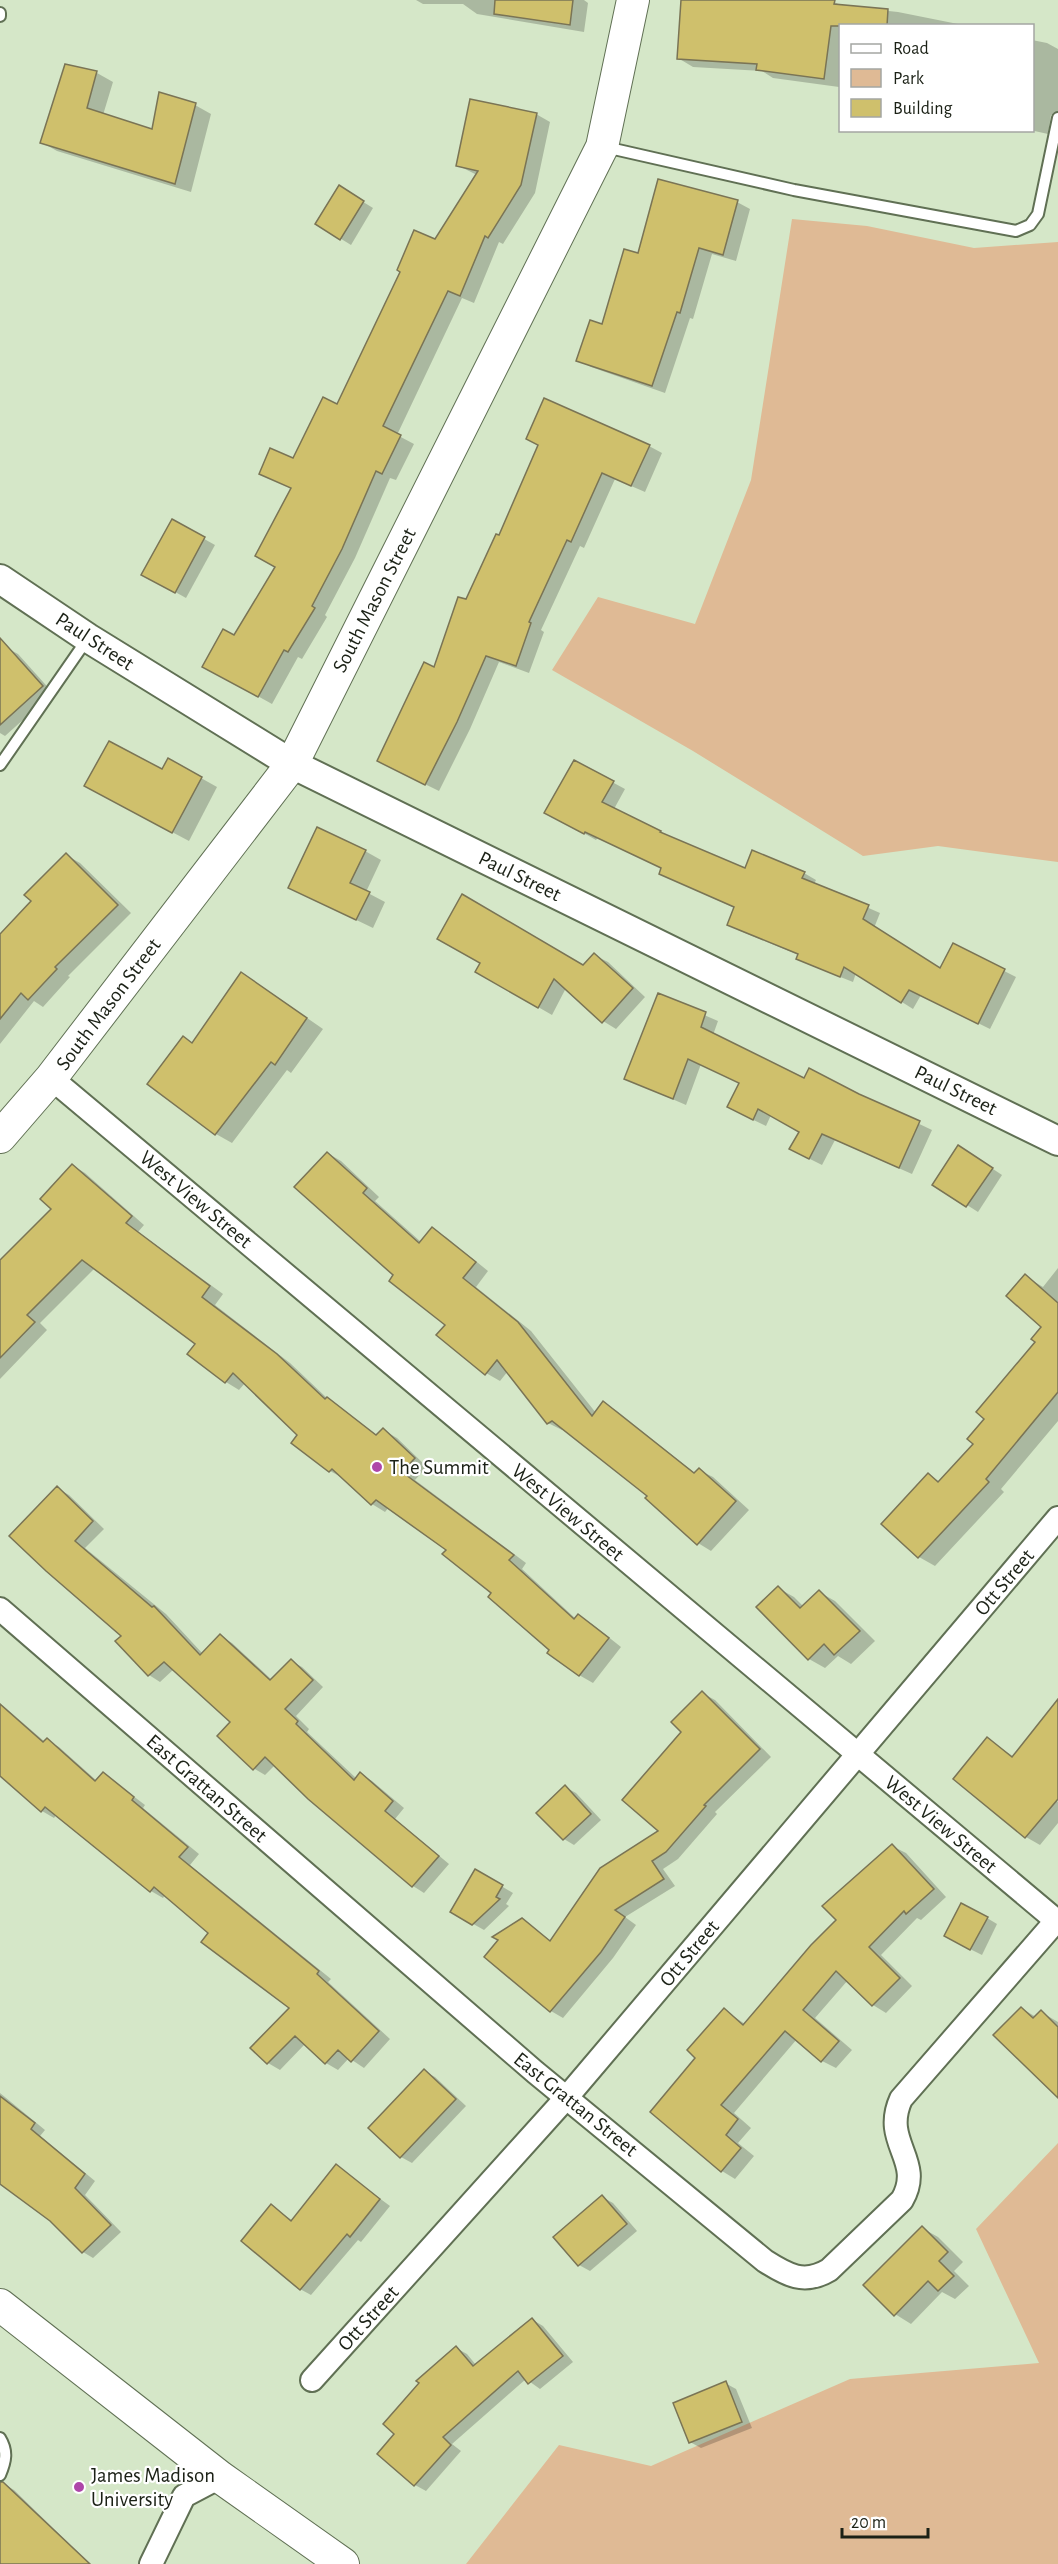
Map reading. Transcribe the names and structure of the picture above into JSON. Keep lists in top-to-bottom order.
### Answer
{
  "streets": {
    "main road": ["South Mason Street"],
    "street": [
      "Paul Street",
      "West View Street",
      "Ott Street",
      "East Grattan Street"
    ]
  },
  "crossings": [
    ["South Mason Street", "Paul Street"],
    ["South Mason Street", "West View Street"],
    ["West View Street", "Ott Street"],
    ["West View Street", "East Grattan Street"],
    ["Ott Street", "East Grattan Street"]
  ],
  "places": ["The Summit", "James Madison University"],
  "legend": ["Road", "Park", "Building"],
  "scale_bar": "20 m"
}
